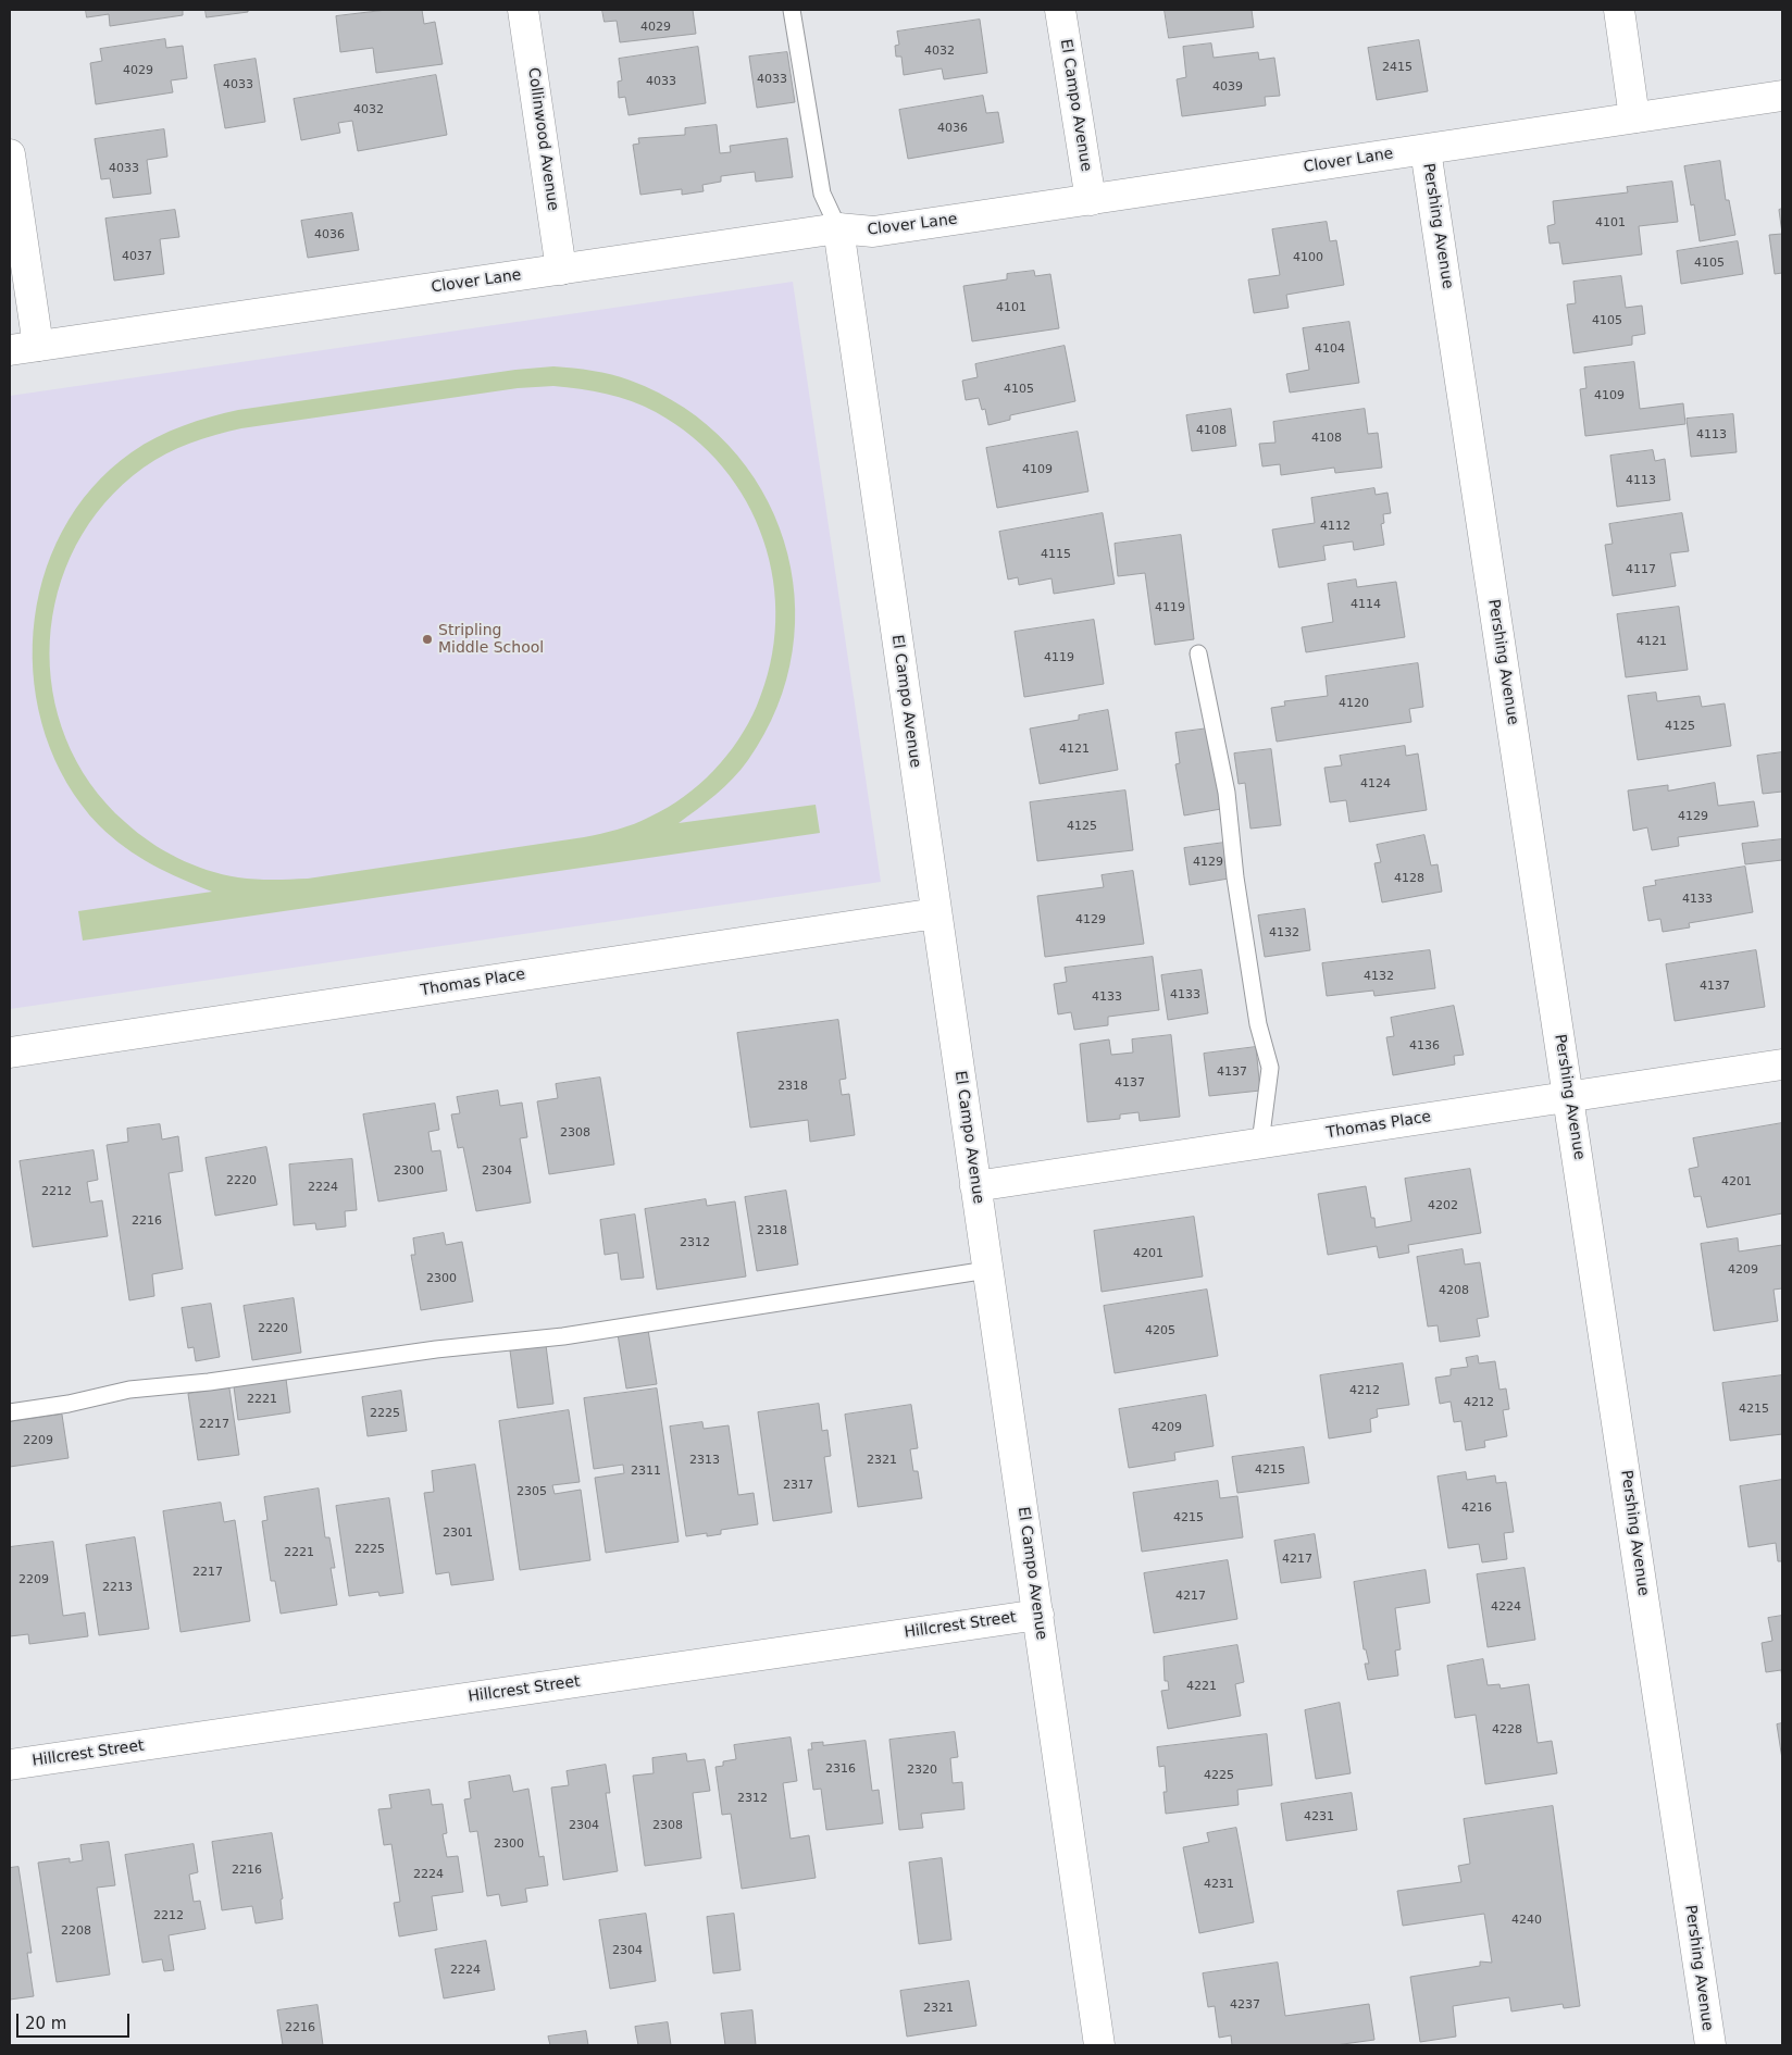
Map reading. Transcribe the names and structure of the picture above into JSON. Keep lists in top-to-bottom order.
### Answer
{
  "streets": {
    "street": [
      "El Campo Avenue",
      "Collinwood Avenue",
      "Clover Lane",
      "Pershing Avenue",
      "Thomas Place",
      "Hillcrest Street"
    ]
  },
  "crossings": [
    ["El Campo Avenue", "Clover Lane"],
    ["El Campo Avenue", "Thomas Place"],
    ["El Campo Avenue", "Hillcrest Street"],
    ["Collinwood Avenue", "Clover Lane"],
    ["Clover Lane", "Pershing Avenue"],
    ["Pershing Avenue", "Thomas Place"]
  ],
  "places": ["Stripling Middle School"],
  "house_numbers": [
    "4029",
    "4032",
    "2415",
    "4029",
    "4033",
    "4033",
    "4033",
    "4039",
    "4032",
    "4036",
    "4033",
    "4101",
    "4036",
    "4037",
    "4100",
    "4105",
    "4101",
    "4105",
    "4104",
    "4105",
    "4109",
    "4108",
    "4113",
    "4108",
    "4109",
    "4113",
    "4112",
    "4115",
    "4117",
    "4114",
    "4119",
    "4121",
    "4119",
    "4120",
    "4125",
    "4121",
    "4124",
    "4129",
    "4125",
    "4129",
    "4128",
    "4133",
    "4129",
    "4132",
    "4132",
    "4137",
    "4133",
    "4133",
    "4136",
    "4137",
    "4137",
    "2318",
    "2308",
    "2300",
    "2304",
    "2220",
    "4201",
    "2224",
    "2212",
    "4202",
    "2216",
    "2318",
    "2312",
    "4201",
    "4209",
    "2300",
    "4208",
    "2220",
    "4205",
    "4212",
    "2221",
    "4212",
    "4215",
    "2225",
    "2217",
    "4209",
    "2209",
    "2313",
    "2321",
    "4215",
    "2311",
    "2317",
    "2305",
    "4216",
    "4215",
    "2301",
    "2225",
    "2221",
    "4217",
    "2217",
    "2209",
    "2213",
    "4217",
    "4224",
    "4221",
    "4228",
    "2316",
    "2320",
    "4225",
    "2312",
    "4231",
    "2304",
    "2308",
    "2300",
    "2216",
    "2224",
    "4231",
    "2212",
    "4240",
    "2208",
    "2304",
    "2224",
    "4237",
    "2321",
    "2216"
  ],
  "scale_bar": "20 m"
}
